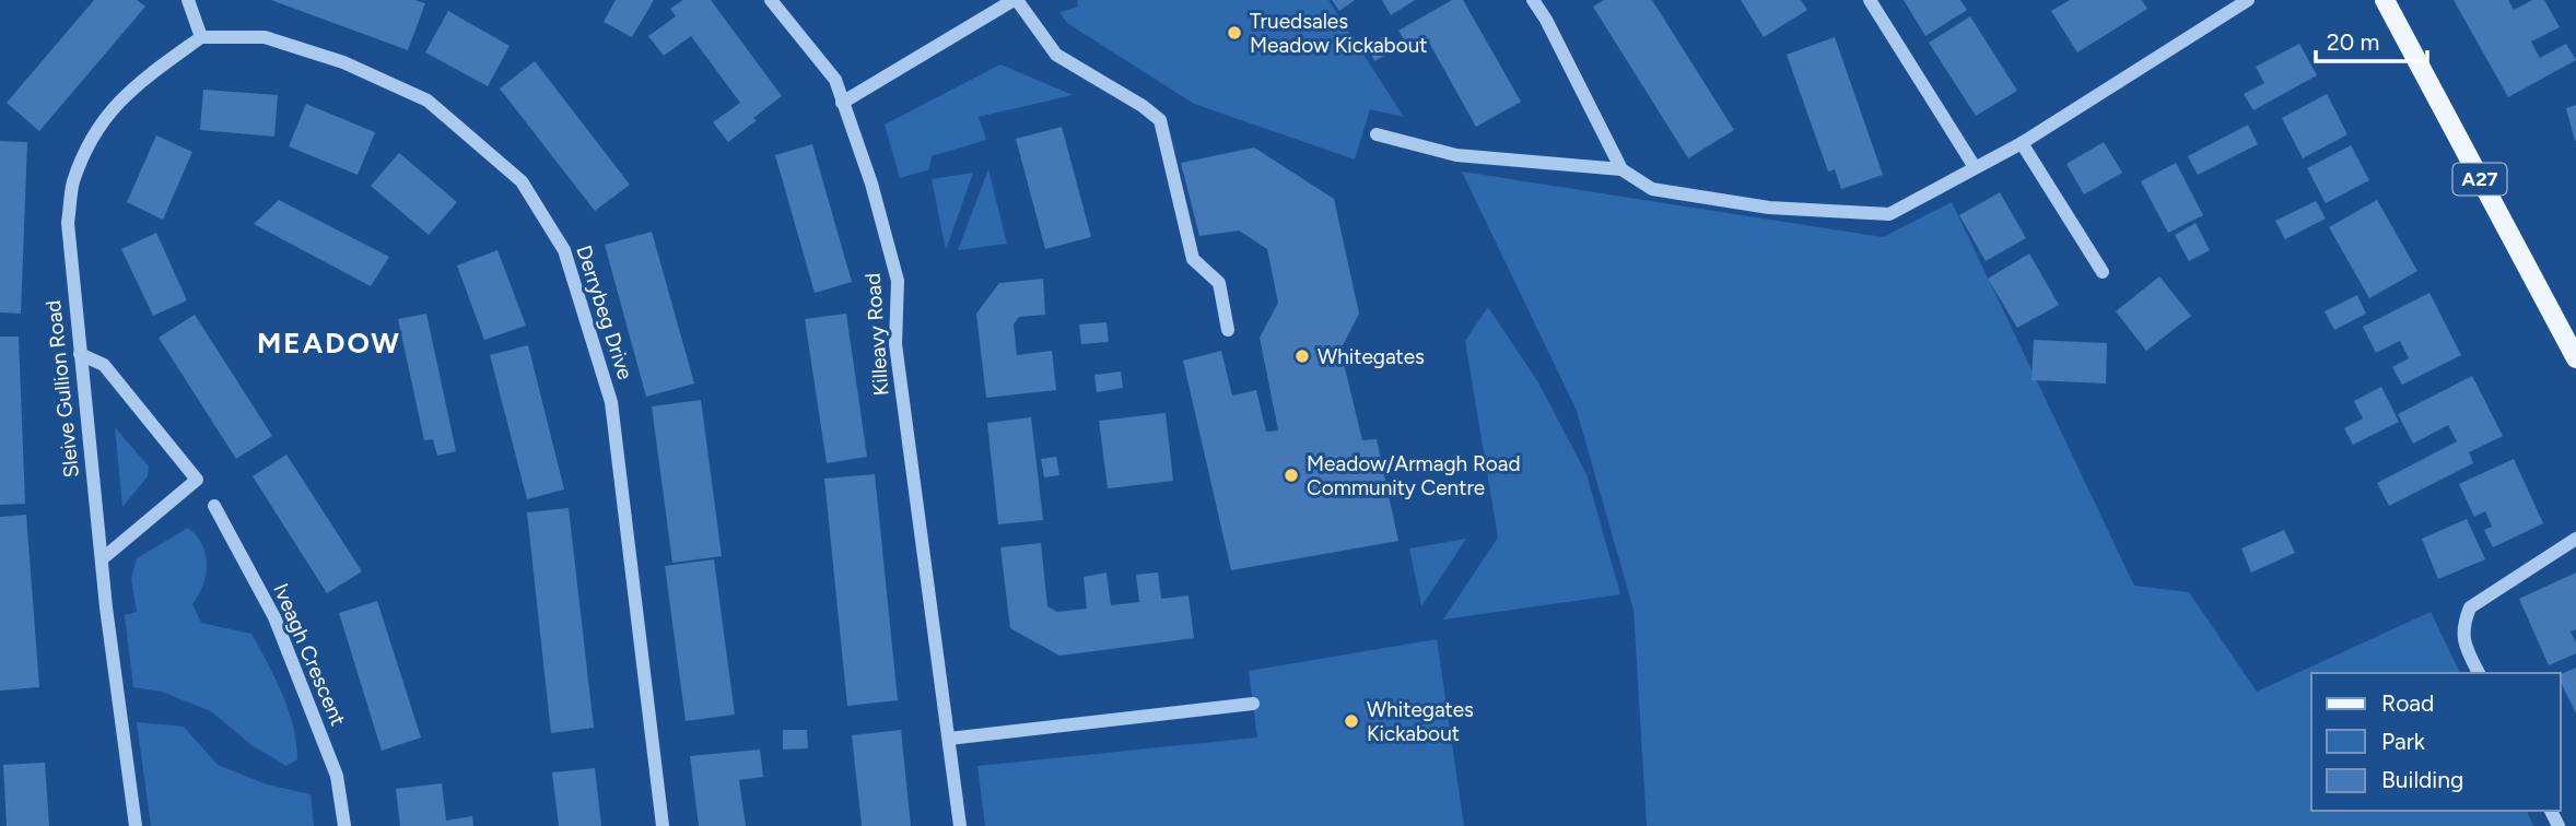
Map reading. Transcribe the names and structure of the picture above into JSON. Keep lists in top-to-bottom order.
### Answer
{
  "streets": {
    "main road": ["A27"],
    "street": [
      "Derrybeg Drive",
      "Killeavy Road",
      "Sleive Gullion Road",
      "Iveagh Crescent"
    ]
  },
  "crossings": [
    ["Derrybeg Drive", "Sleive Gullion Road"]
  ],
  "districts": ["MEADOW"],
  "places": [
    "Truedsales Meadow Kickabout",
    "Whitegates",
    "Meadow/Armagh Road Community Centre",
    "Whitegates Kickabout"
  ],
  "legend": ["Road", "Park", "Building"],
  "scale_bar": "20 m"
}
